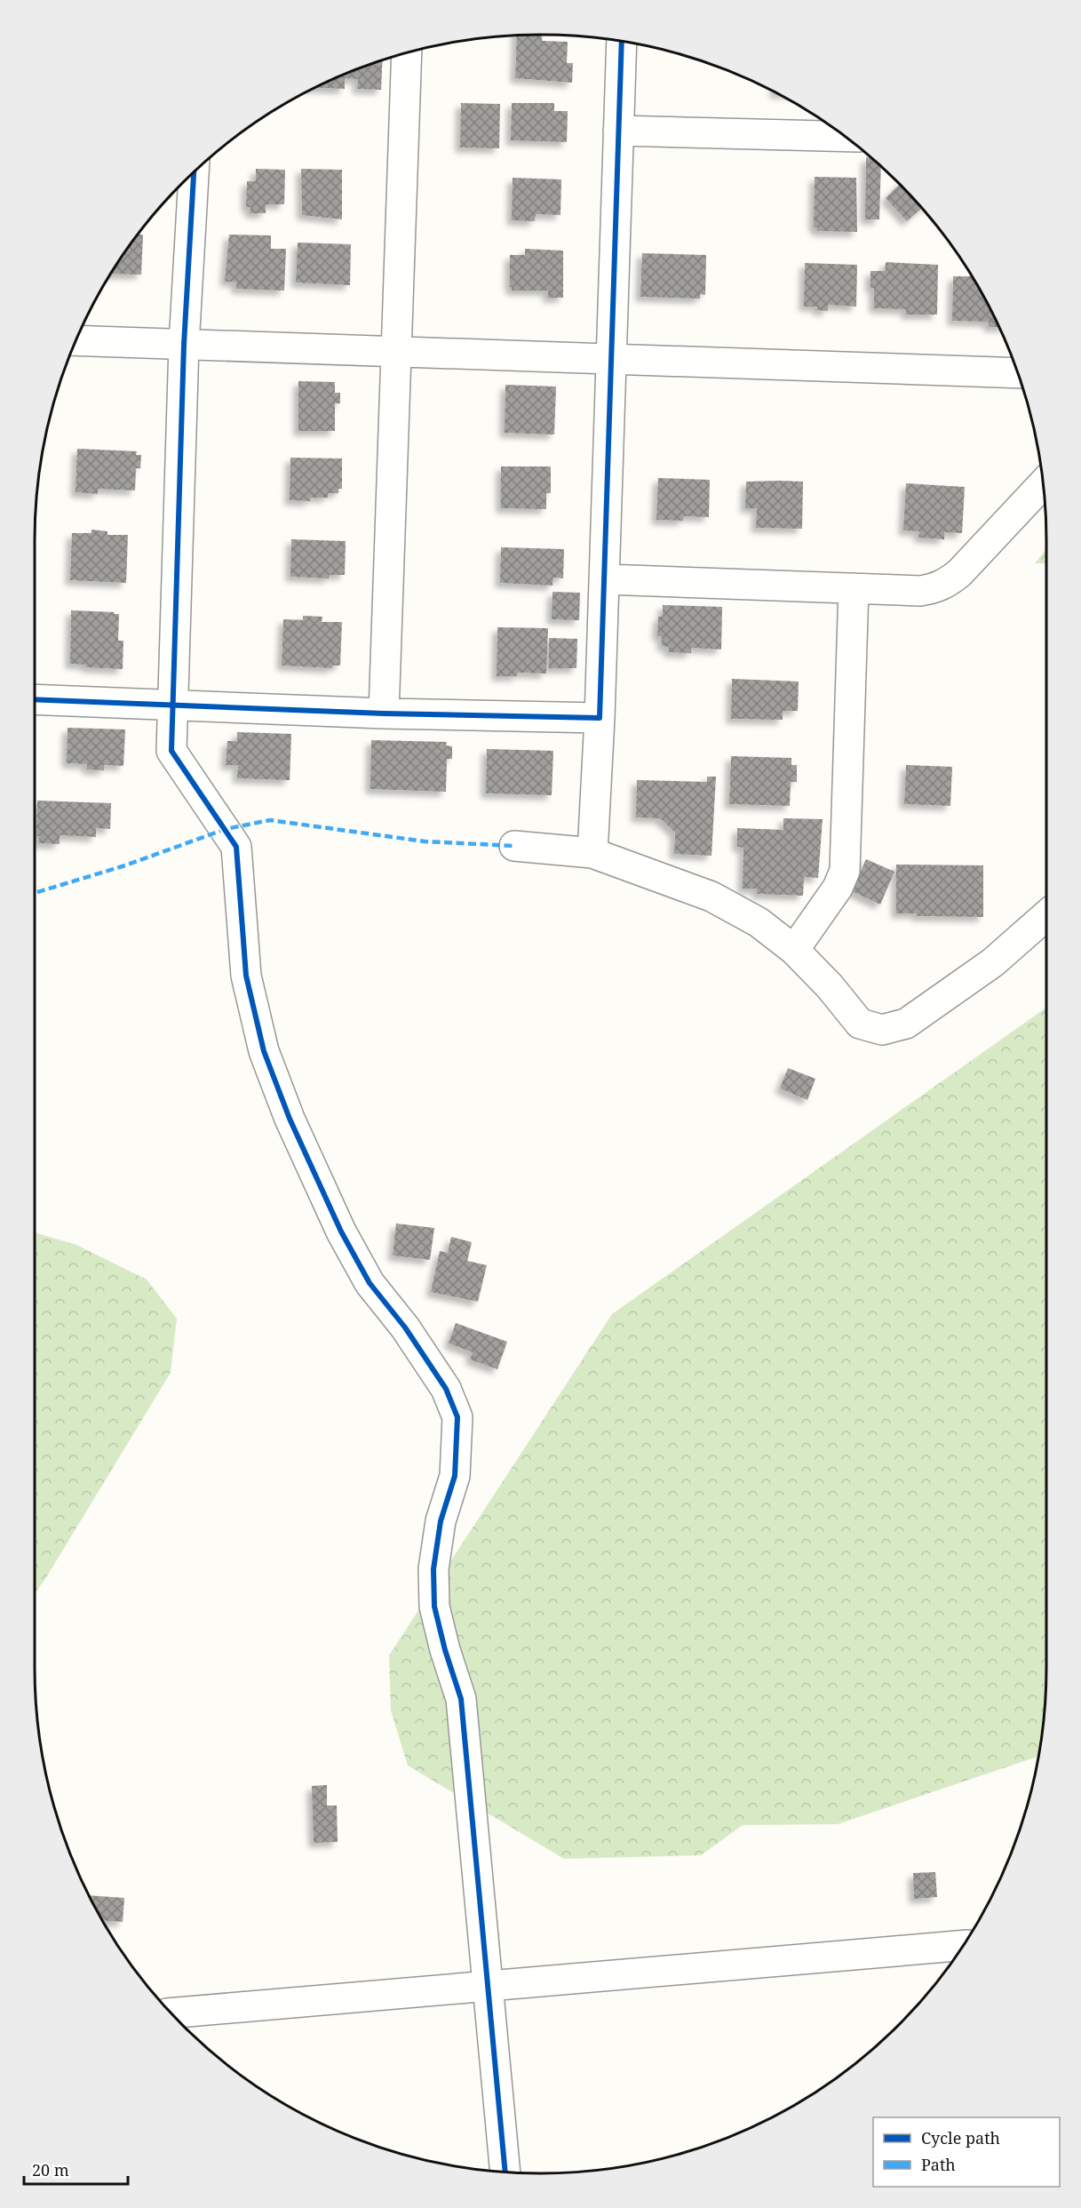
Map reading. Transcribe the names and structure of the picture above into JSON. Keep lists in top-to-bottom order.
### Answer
{
  "legend": ["Cycle path", "Path"],
  "scale_bar": "20 m"
}
